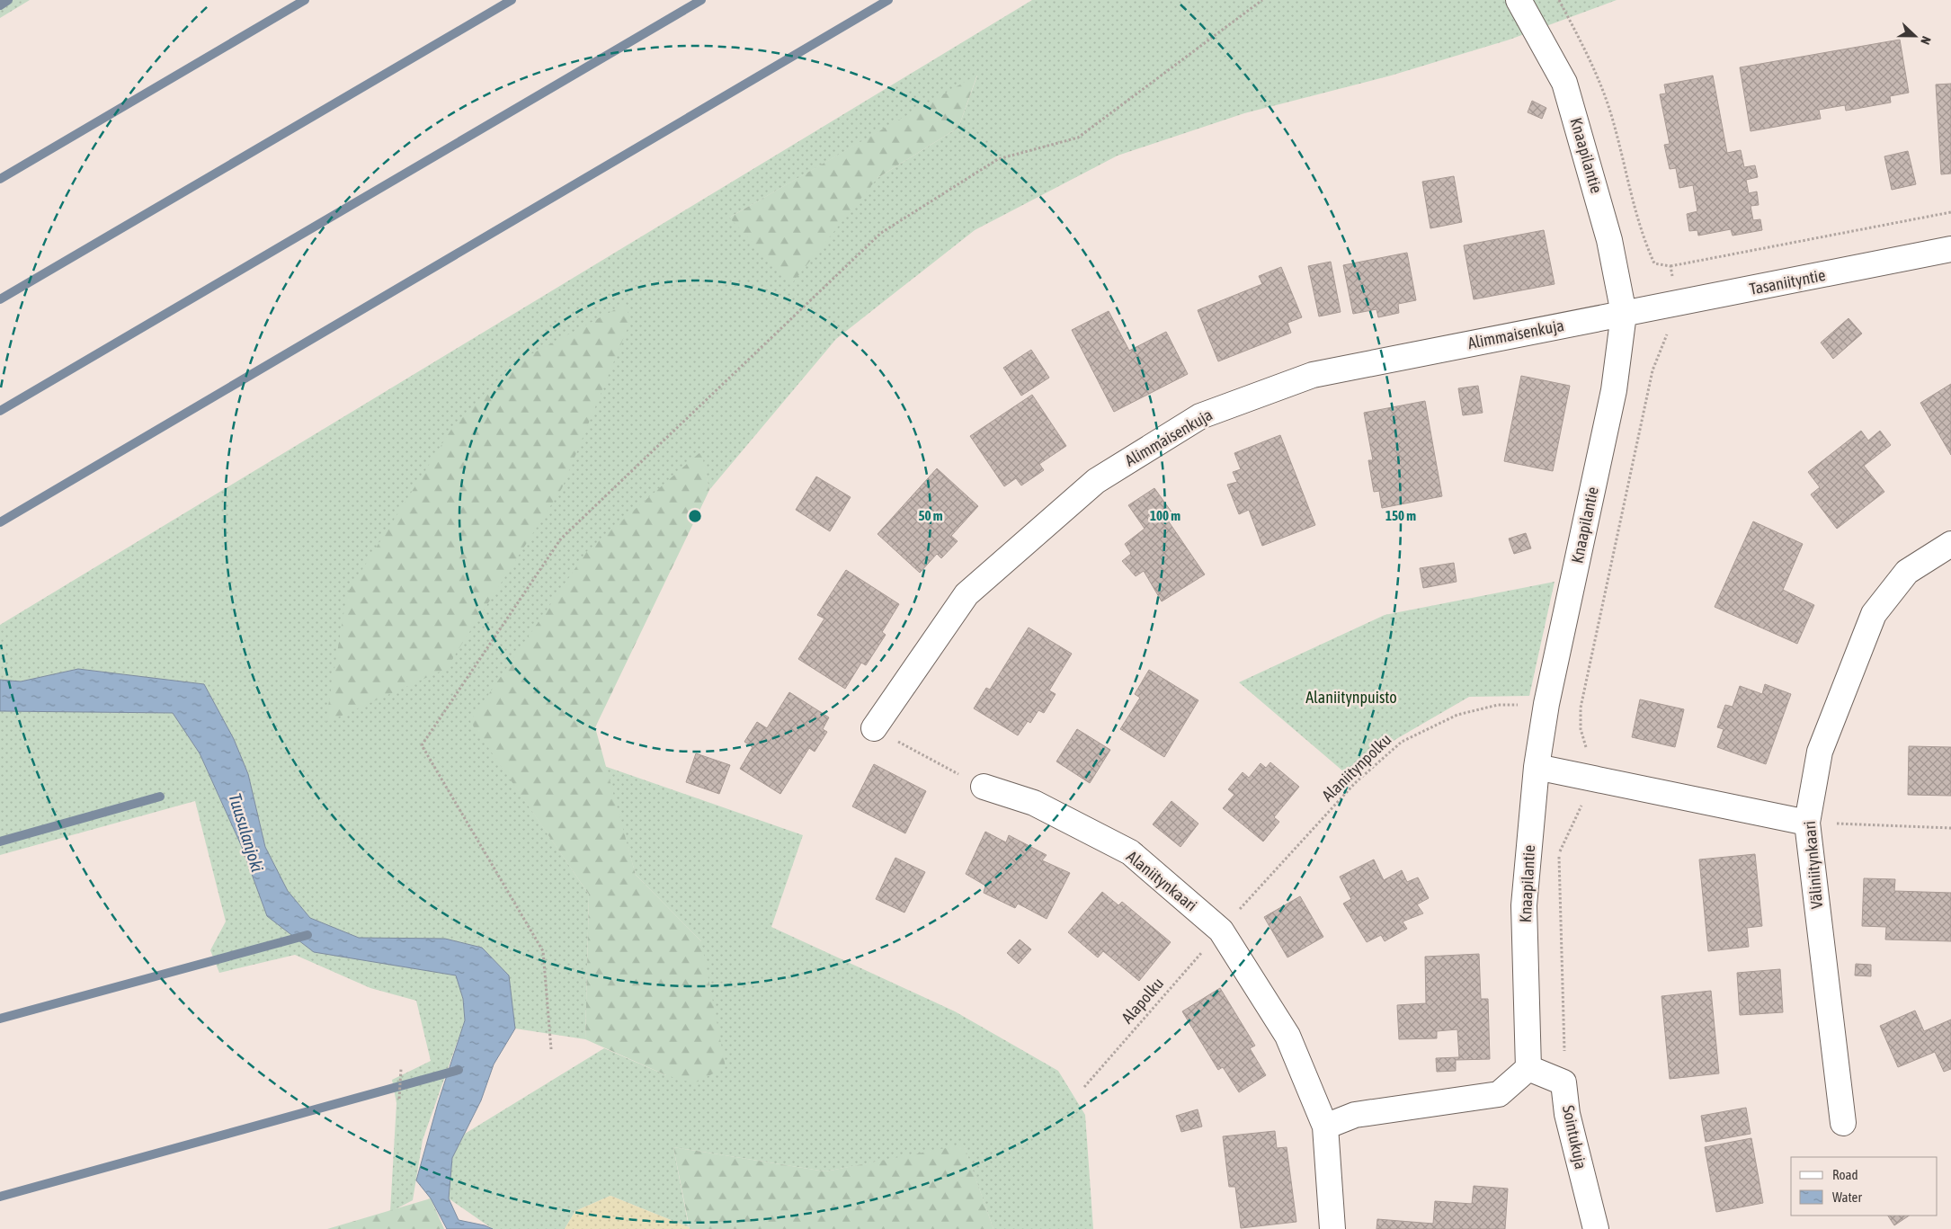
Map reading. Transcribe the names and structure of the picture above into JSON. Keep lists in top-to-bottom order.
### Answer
{
  "streets": {
    "street": [
      "Knaapilantie",
      "Tasaniityntie",
      "Alimmaisenkuja",
      "Väliniitynkaari",
      "Alaniitynkaari",
      "Sointukuja"
    ],
    "path": ["Alaniitynpolku", "Alapolku"]
  },
  "crossings": [
    ["Knaapilantie", "Tasaniityntie"],
    ["Knaapilantie", "Alimmaisenkuja"],
    ["Knaapilantie", "Alaniitynpolku"],
    ["Tasaniityntie", "Alimmaisenkuja"],
    ["Alaniitynpolku", "Alaniitynkaari"],
    ["Alaniitynpolku", "Alapolku"],
    ["Alaniitynkaari", "Alapolku"]
  ],
  "water": ["Tuusulanjoki"],
  "parks": ["Alaniitynpuisto"],
  "legend": ["Road", "Water"],
  "north": "right",
  "rings": ["50 m", "100 m", "150 m"]
}
